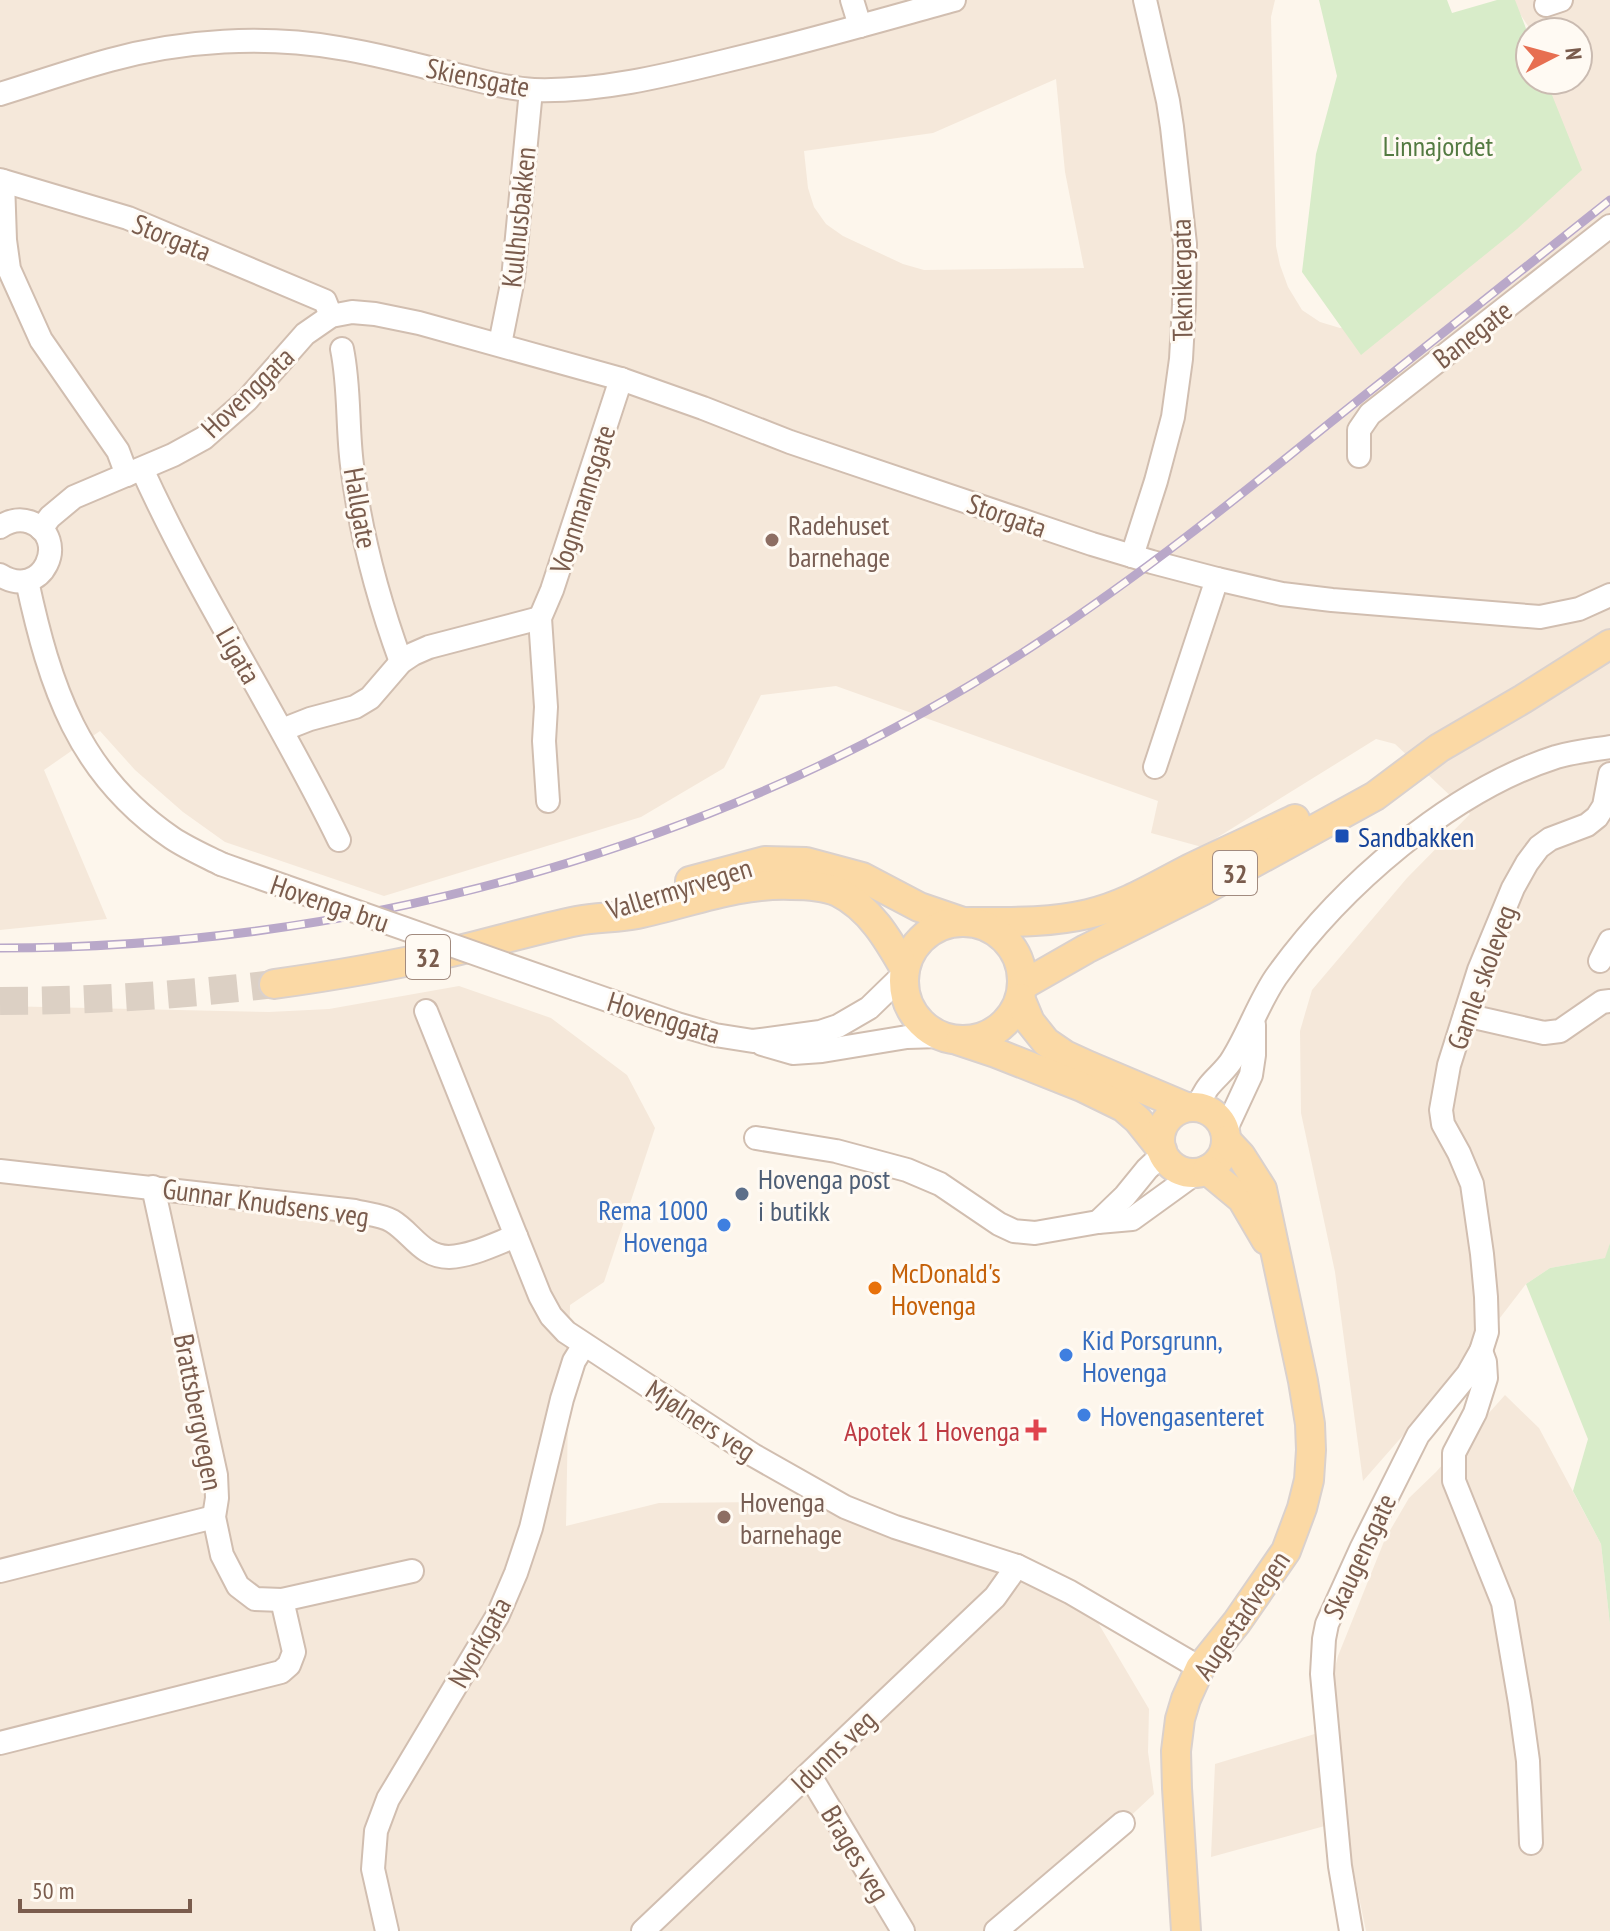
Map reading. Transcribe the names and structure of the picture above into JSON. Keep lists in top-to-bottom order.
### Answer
{
  "streets": {
    "main road": ["32", "Vallermyrvegen", "Augestadvegen"],
    "street": [
      "Skiensgate",
      "Kullhusbakken",
      "Storgata",
      "Teknikergata",
      "Banegate",
      "Hovenggata",
      "Vognmannsgate",
      "Hallgate",
      "Ligata",
      "Hovenga bru",
      "Gamle skoleveg",
      "Gunnar Knudsens veg",
      "Brattsbergvegen",
      "Mjølners veg",
      "Skaugensgate",
      "Nyorkgata",
      "Idunns veg",
      "Brages veg"
    ]
  },
  "crossings": [
    ["Skiensgate", "Kullhusbakken"],
    ["Kullhusbakken", "Storgata"],
    ["Storgata", "Teknikergata"],
    ["Storgata", "Hovenggata"],
    ["Storgata", "Vognmannsgate"],
    ["Storgata", "Ligata"],
    ["Hovenggata", "Ligata"],
    ["Hovenggata", "32"],
    ["Hovenggata", "Vallermyrvegen"],
    ["Hovenggata", "Hovenga bru"],
    ["32", "Vallermyrvegen"],
    ["Gamle skoleveg", "Skaugensgate"],
    ["Gunnar Knudsens veg", "Brattsbergvegen"],
    ["Gunnar Knudsens veg", "Mjølners veg"],
    ["Mjølners veg", "Augestadvegen"],
    ["Mjølners veg", "Nyorkgata"],
    ["Mjølners veg", "Idunns veg"],
    ["Idunns veg", "Brages veg"]
  ],
  "parks": ["Linnajordet"],
  "places": {
    "other": [
      "Radehuset barnehage",
      "Hovenga post i butikk",
      "Rema 1000 Hovenga",
      "McDonald's Hovenga",
      "Kid Porsgrunn, Hovenga",
      "Hovengasenteret",
      "Hovenga barnehage"
    ],
    "transit": ["Sandbakken"],
    "health": ["Apotek 1 Hovenga"]
  },
  "scale_bar": "50 m",
  "north": "right"
}
